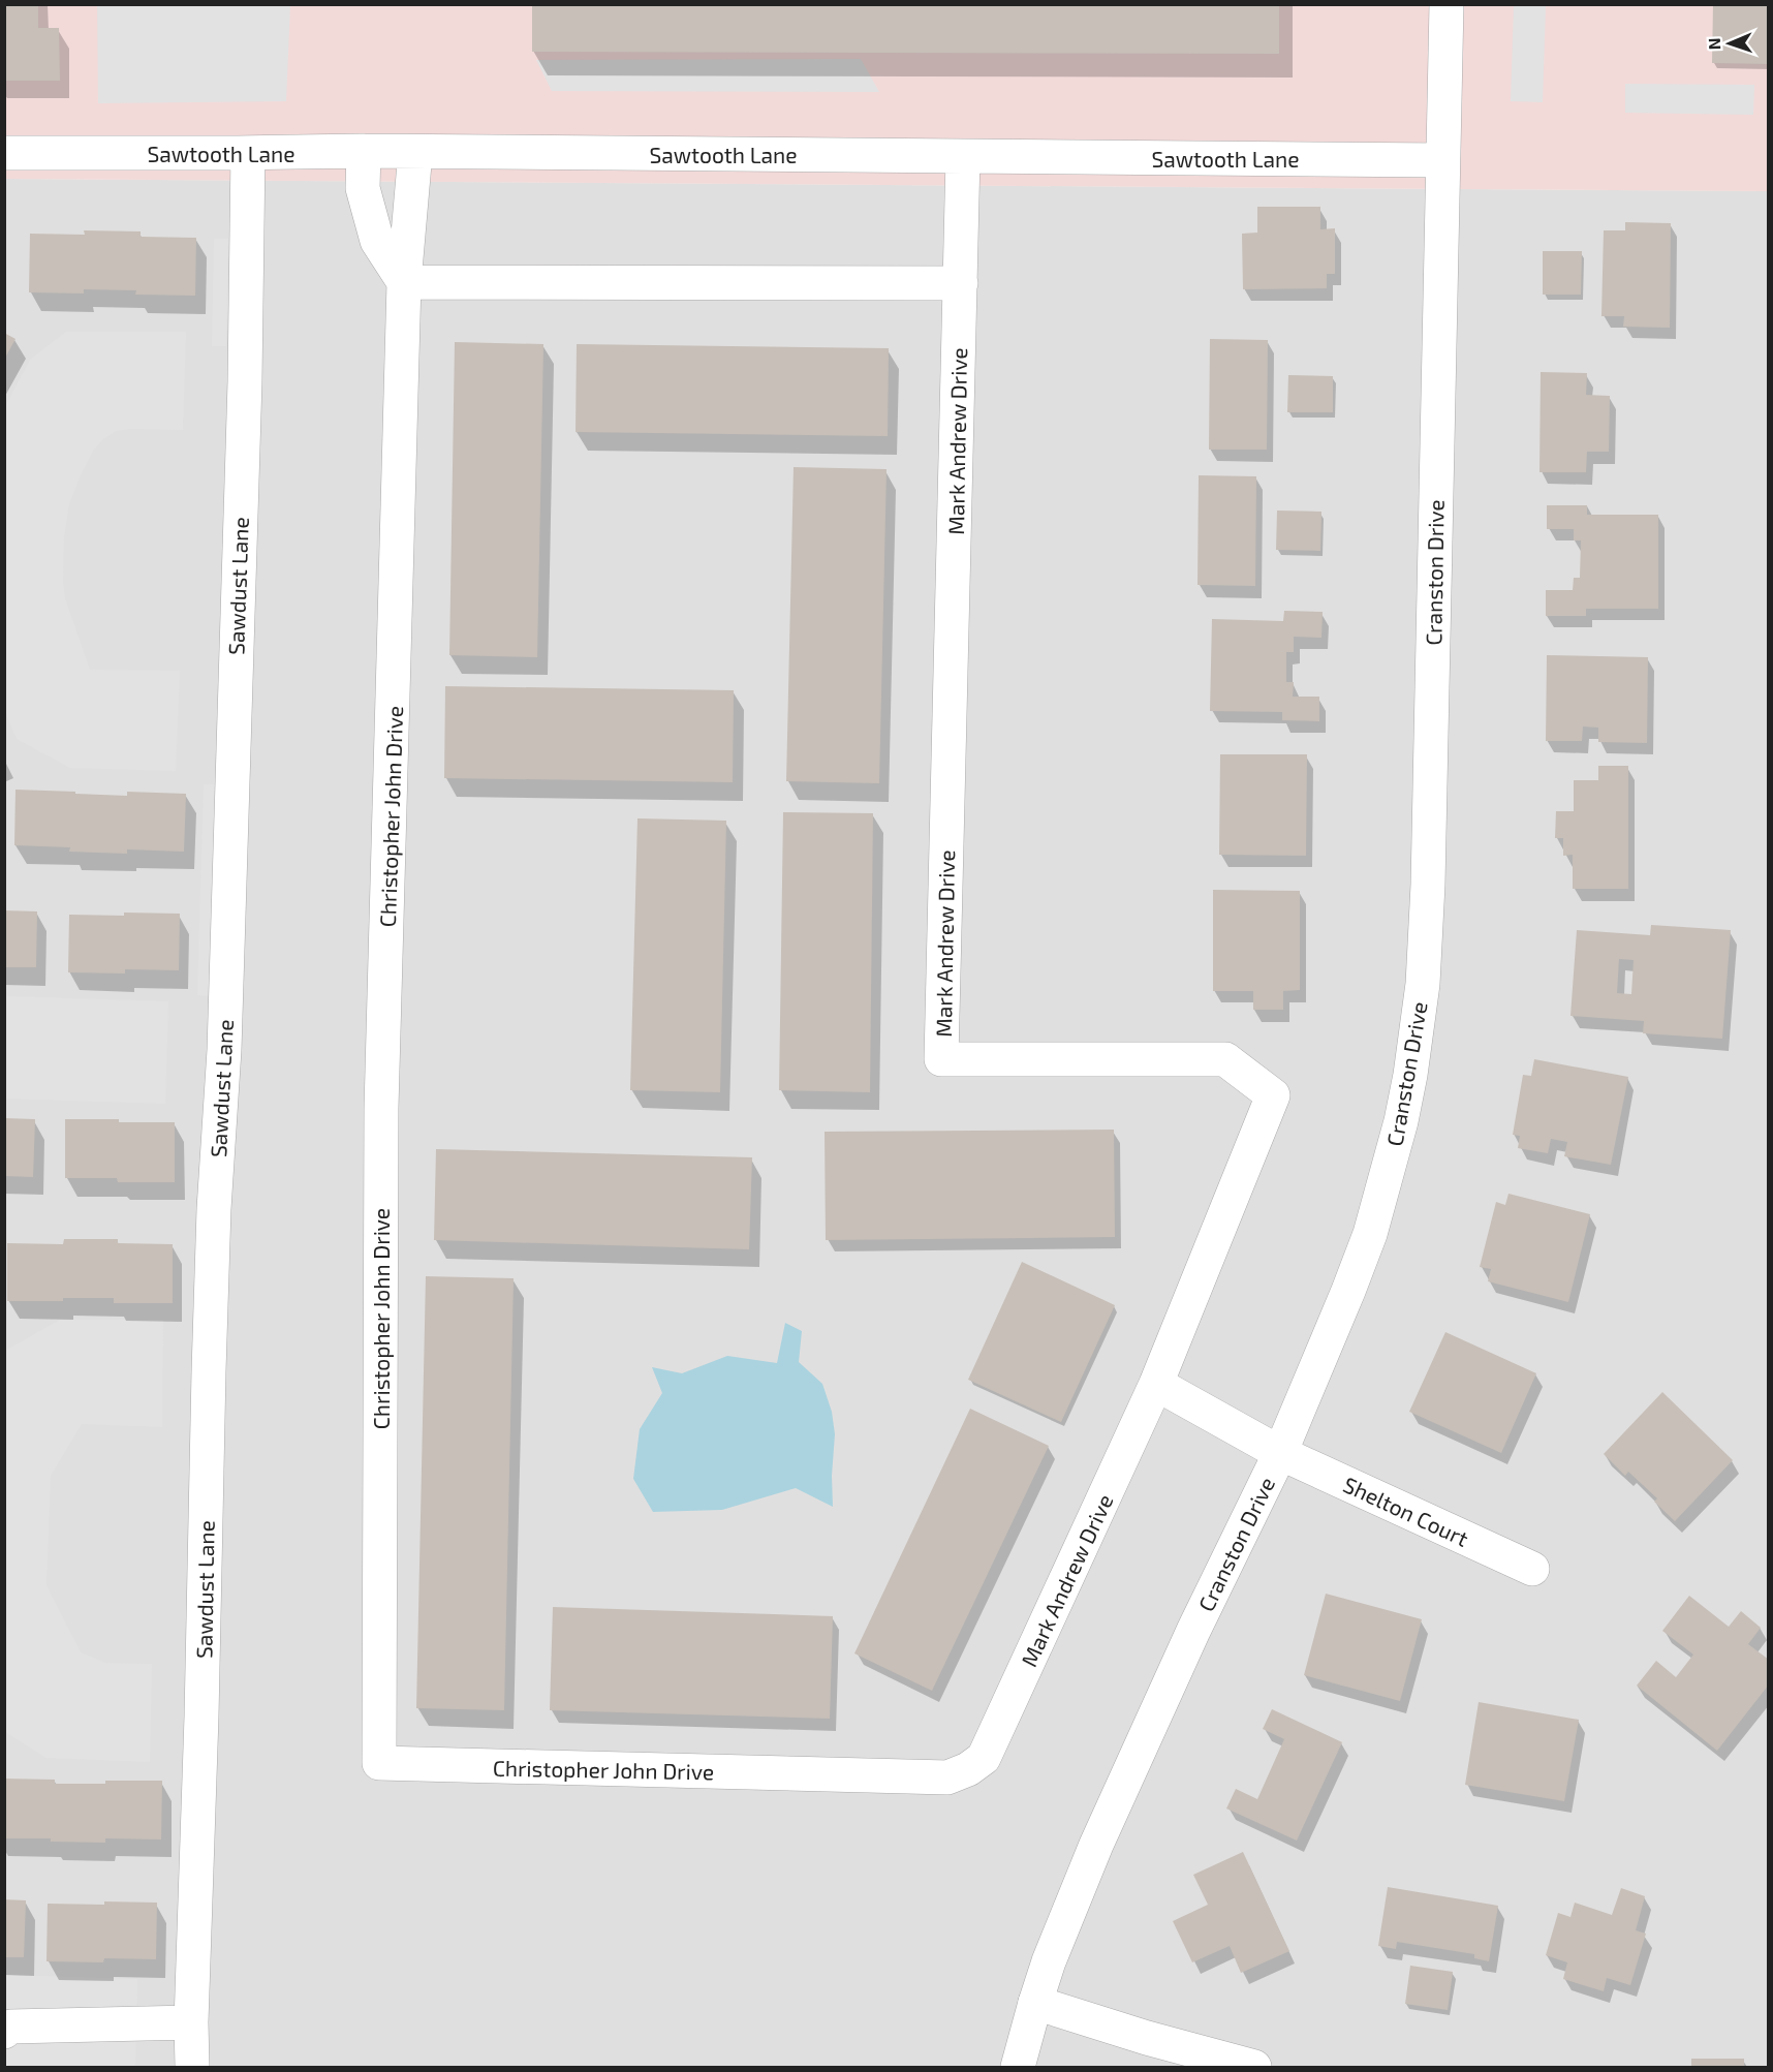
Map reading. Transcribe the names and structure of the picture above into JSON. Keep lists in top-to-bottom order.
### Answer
{
  "streets": {
    "street": [
      "Sawtooth Lane",
      "Mark Andrew Drive",
      "Cranston Drive",
      "Sawdust Lane",
      "Christopher John Drive",
      "Shelton Court"
    ]
  },
  "crossings": [
    ["Sawtooth Lane", "Mark Andrew Drive"],
    ["Sawtooth Lane", "Cranston Drive"],
    ["Sawtooth Lane", "Sawdust Lane"],
    ["Sawtooth Lane", "Christopher John Drive"],
    ["Mark Andrew Drive", "Christopher John Drive"],
    ["Cranston Drive", "Shelton Court"]
  ],
  "north": "left"
}
